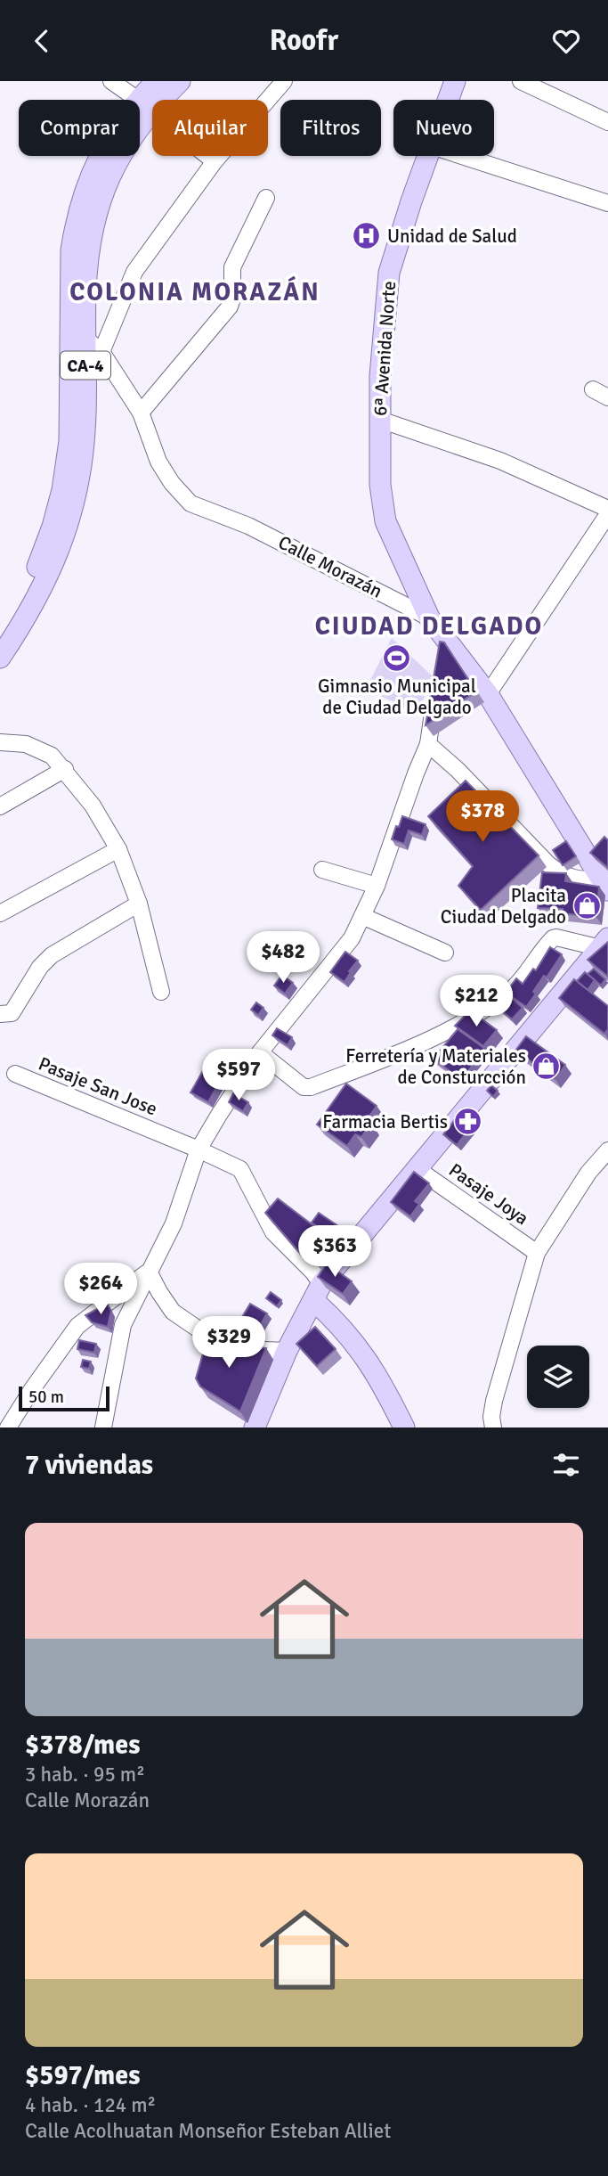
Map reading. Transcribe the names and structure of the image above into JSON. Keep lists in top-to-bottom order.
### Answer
{
  "streets": {
    "main road": ["6ª Avenida Norte", "CA-4", "Calle Morazán"],
    "street": ["Pasaje San Jose", "Pasaje Joya"]
  },
  "crossings": [
    ["6ª Avenida Norte", "Calle Morazán"],
    ["CA-4", "Calle Morazán"]
  ],
  "districts": ["COLONIA MORAZÁN", "CIUDAD DELGADO"],
  "places": {
    "hospital": ["Unidad de Salud"],
    "sports": ["Gimnasio Municipal de Ciudad Delgado"],
    "shop": ["Placita Ciudad Delgado", "Ferretería y Materiales de Consturcción"],
    "pharmacy": ["Farmacia Bertis"]
  },
  "scale_bar": "50 m",
  "page": {
    "header": "Roofr",
    "chip": [
      "Comprar",
      "Alquilar",
      "Filtros",
      "Nuevo"
    ],
    "price": [
      "$378",
      "$482",
      "$212",
      "$597",
      "$363",
      "$264",
      "$329"
    ],
    "scale": "50 m",
    "heading": "7 viviendas",
    "list": [
      {
        "name": "$378/mes",
        "note": "3 hab. · 95 m² · Calle Morazán"
      },
      {
        "name": "$597/mes",
        "note": "4 hab. · 124 m² · Calle Acolhuatan Monseñor Esteban Alliet"
      }
    ]
  }
}
